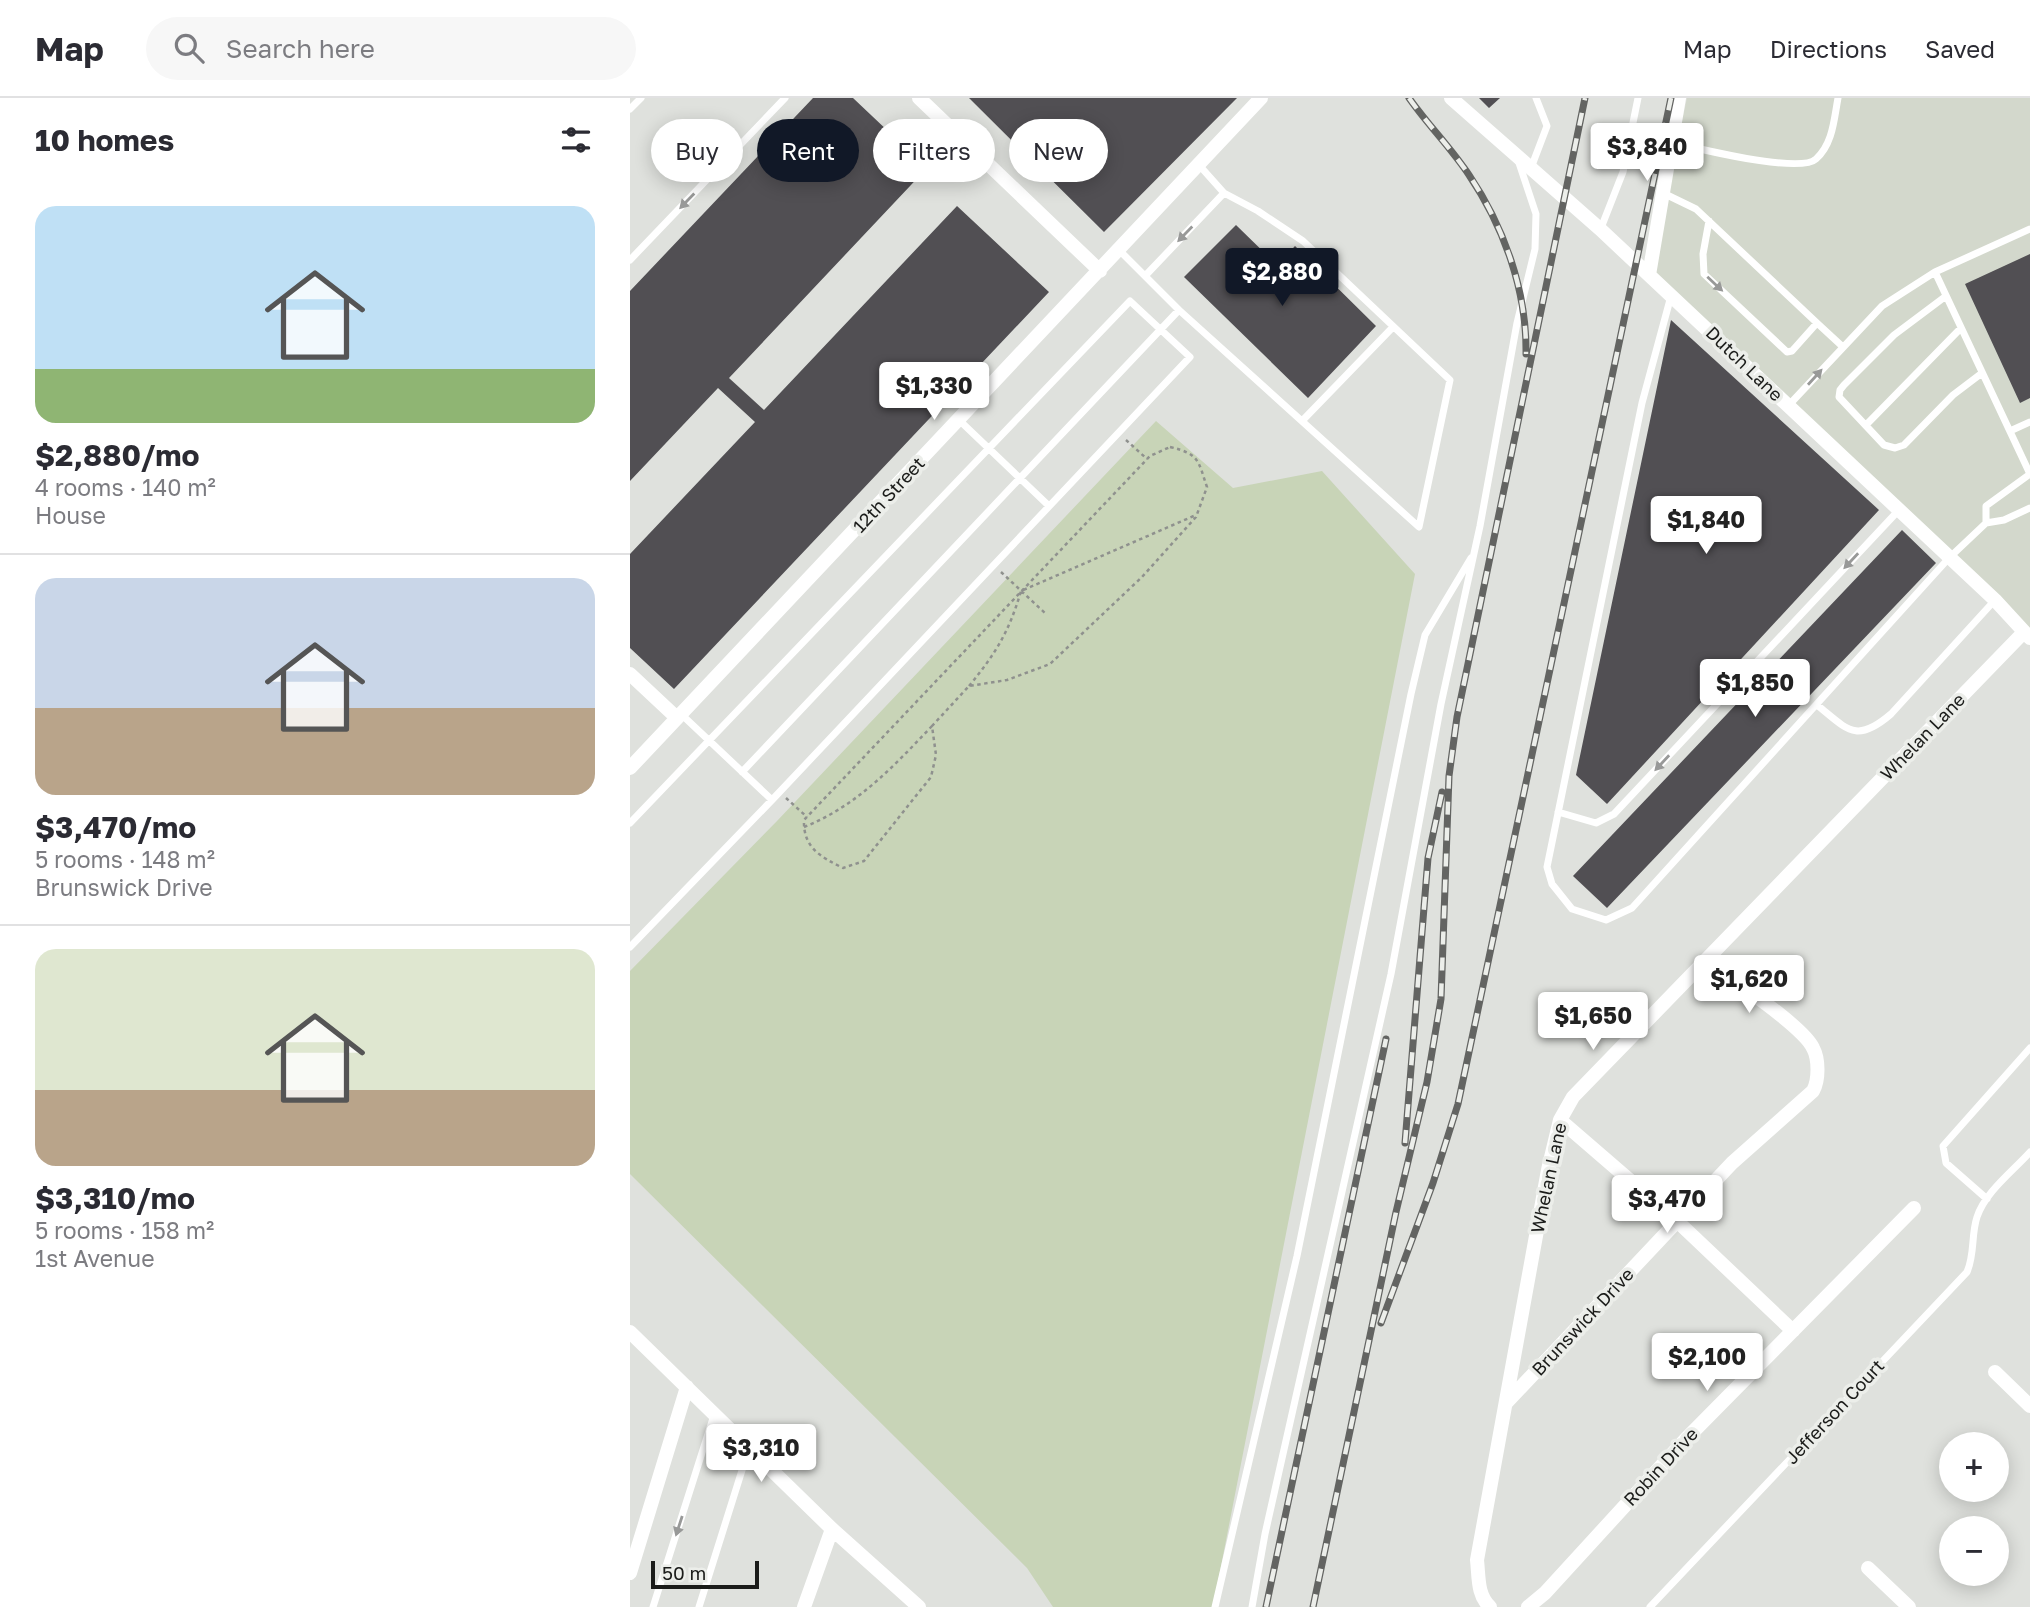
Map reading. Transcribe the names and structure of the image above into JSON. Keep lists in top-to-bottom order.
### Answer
{
  "streets": {
    "street": [
      "Dutch Lane",
      "12th Street",
      "Whelan Lane",
      "Brunswick Drive",
      "Robin Drive"
    ],
    "lane": ["Jefferson Court"]
  },
  "crossings": [
    ["Dutch Lane", "Whelan Lane"],
    ["Whelan Lane", "Brunswick Drive"]
  ],
  "scale_bar": "50 m",
  "page": {
    "header": "Map",
    "search": "Search here",
    "nav": ["Map", "Directions", "Saved"],
    "heading": "10 homes",
    "chip": [
      "Buy",
      "Rent",
      "Filters",
      "New"
    ],
    "price": [
      "$3,840",
      "$2,880",
      "$1,330",
      "$1,840",
      "$1,850",
      "$1,620",
      "$1,650",
      "$3,470",
      "$2,100",
      "$3,310"
    ],
    "list": [
      {
        "name": "$2,880/mo",
        "note": "4 rooms · 140 m² · House"
      },
      {
        "name": "$3,470/mo",
        "note": "5 rooms · 148 m² · Brunswick Drive"
      },
      {
        "name": "$3,310/mo",
        "note": "5 rooms · 158 m² · 1st Avenue"
      }
    ],
    "map_buttons": ["+", "−"],
    "scale": "50 m"
  }
}
